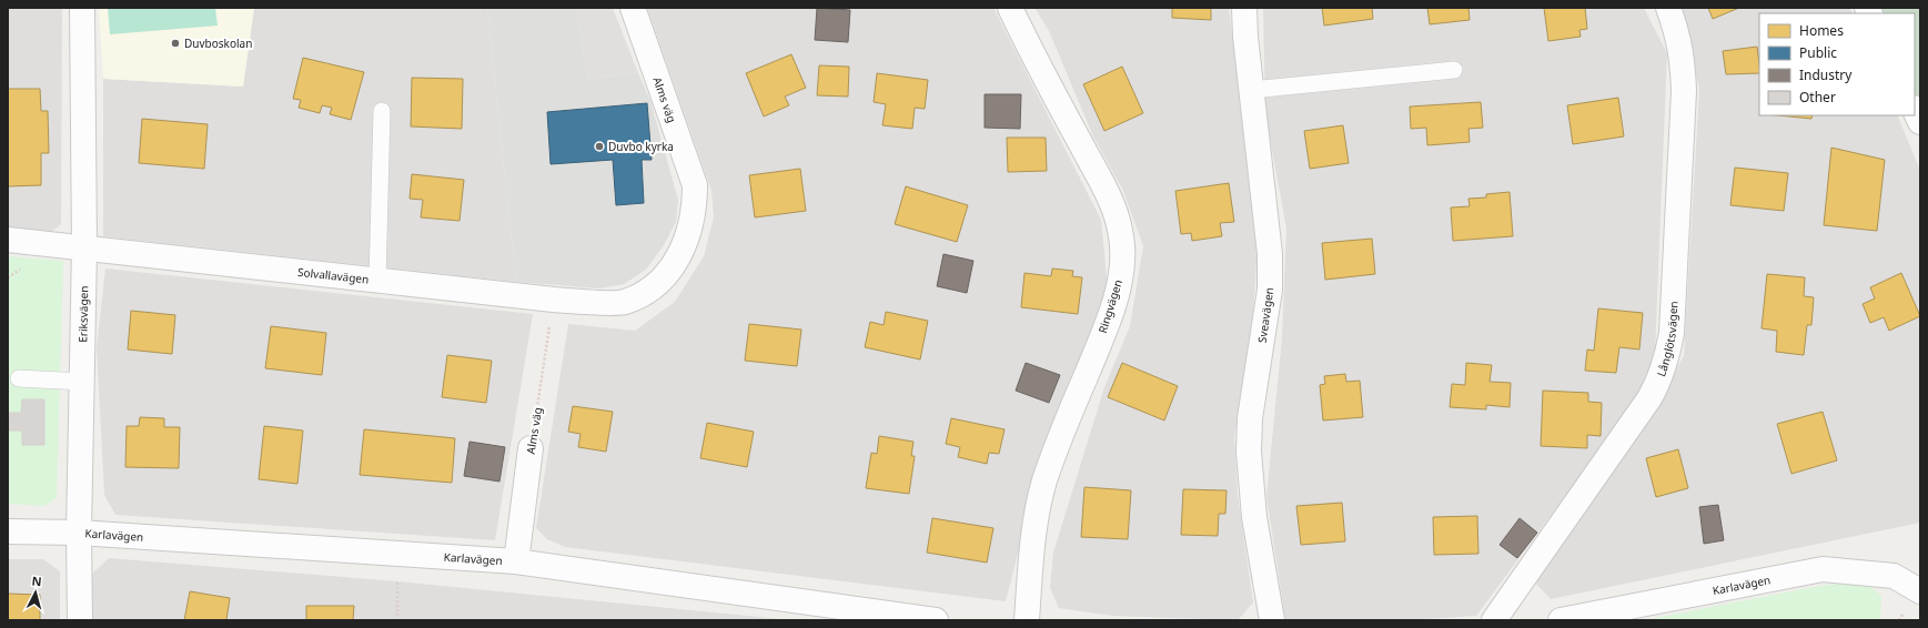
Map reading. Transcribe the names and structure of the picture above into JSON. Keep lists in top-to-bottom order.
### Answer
{
  "streets": {
    "street": [
      "Alms väg",
      "Solvallavägen",
      "Ringvägen",
      "Eriksvägen",
      "Sveavägen",
      "Långlötsvägen",
      "Karlavägen"
    ]
  },
  "crossings": [
    ["Alms väg", "Solvallavägen"],
    ["Alms väg", "Karlavägen"],
    ["Solvallavägen", "Eriksvägen"],
    ["Eriksvägen", "Karlavägen"]
  ],
  "places": ["Duvboskolan", "Duvbo kyrka"],
  "legend": [
    "Homes",
    "Public",
    "Industry",
    "Other"
  ],
  "north": "top"
}
